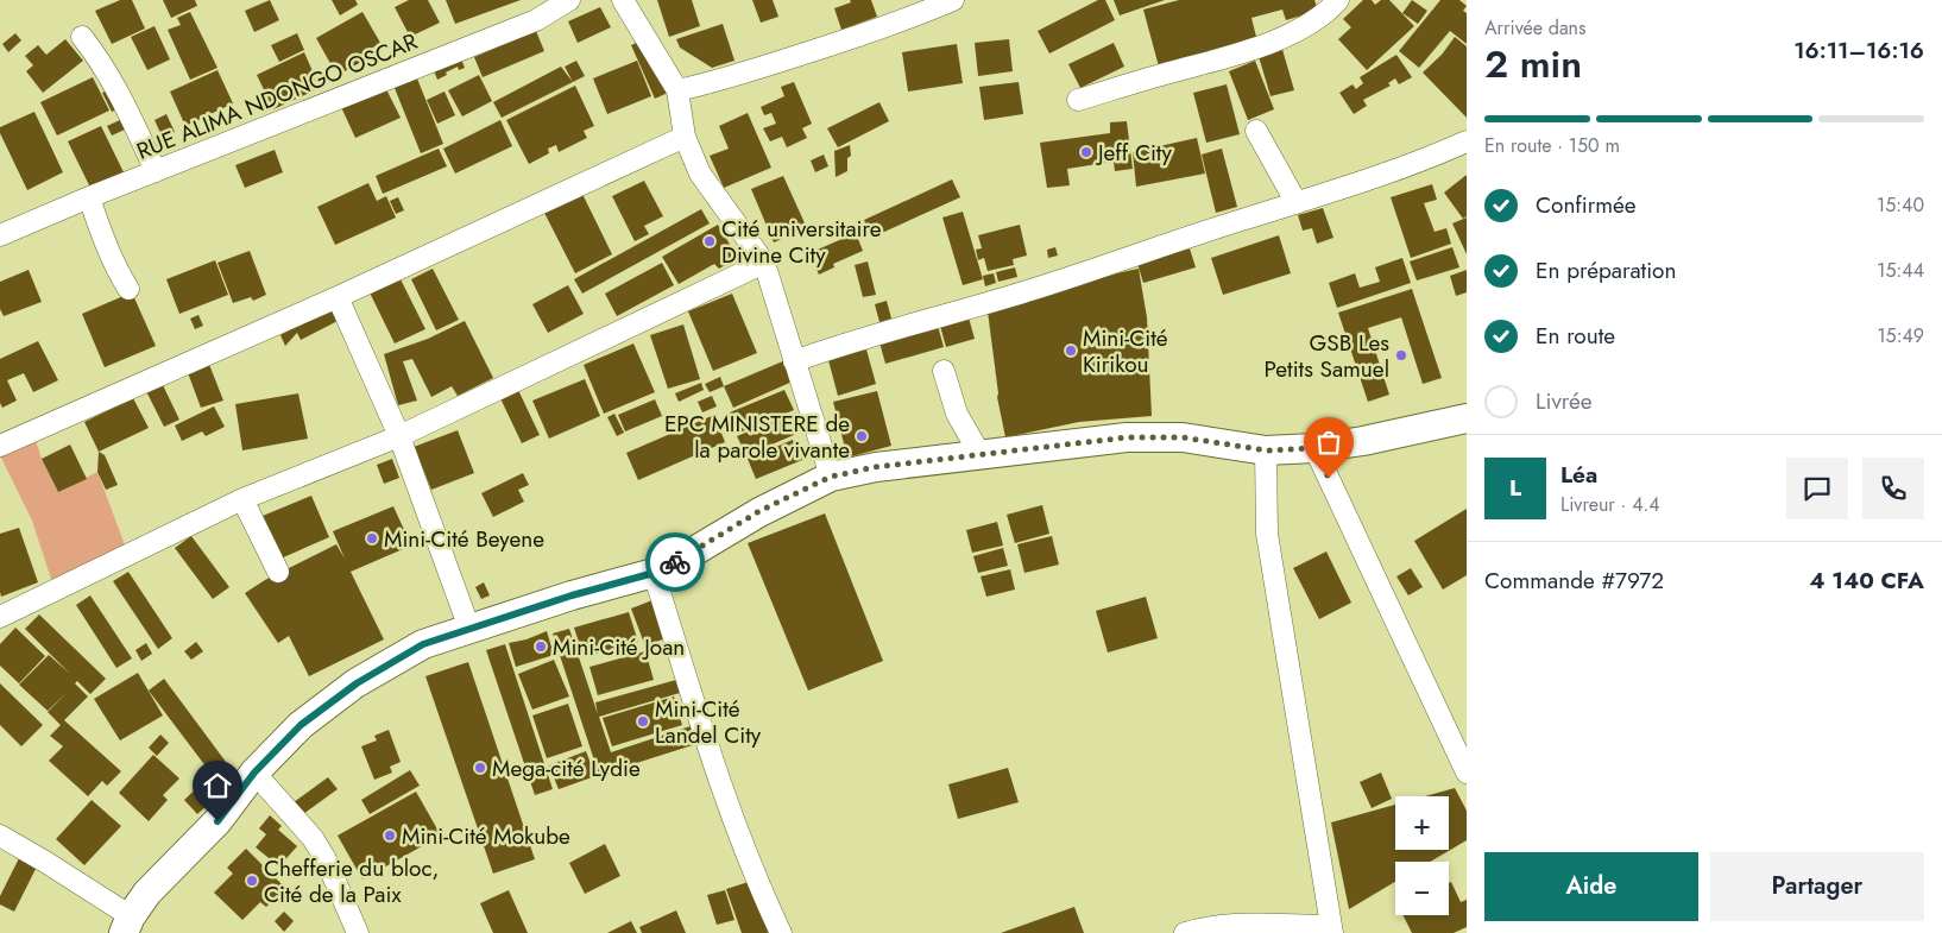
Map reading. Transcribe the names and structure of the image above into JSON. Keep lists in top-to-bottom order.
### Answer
{
  "streets": {
    "street": ["RUE ALIMA NDONGO OSCAR"]
  },
  "places": [
    "Jeff City",
    "Cité universitaire Divine City",
    "Mini-Cité Kirikou",
    "GSB Les Petits Samuel",
    "EPC MINISTERE de la parole vivante",
    "Mini-Cité Beyene",
    "Mini-Cité Joan",
    "Mini-Cité Landel City",
    "Mega-cité Lydie",
    "Mini-Cité Mokube",
    "Chefferie du bloc, Cité de la Paix"
  ],
  "page": {
    "heading": ["2 min", "Arrivée dans", "16:11–16:16"],
    "panel": [
      "Léa",
      "Livreur · 4.4",
      "Commande #7972",
      "4 140 CFA"
    ],
    "bar": "En route · 150 m",
    "list": [
      ["Confirmée", "15:40"],
      ["En préparation", "15:44"],
      ["En route", "15:49"],
      "Livrée"
    ],
    "round": "L",
    "map_buttons": ["+", "−"],
    "buttons": ["Aide", "Partager"]
  }
}
